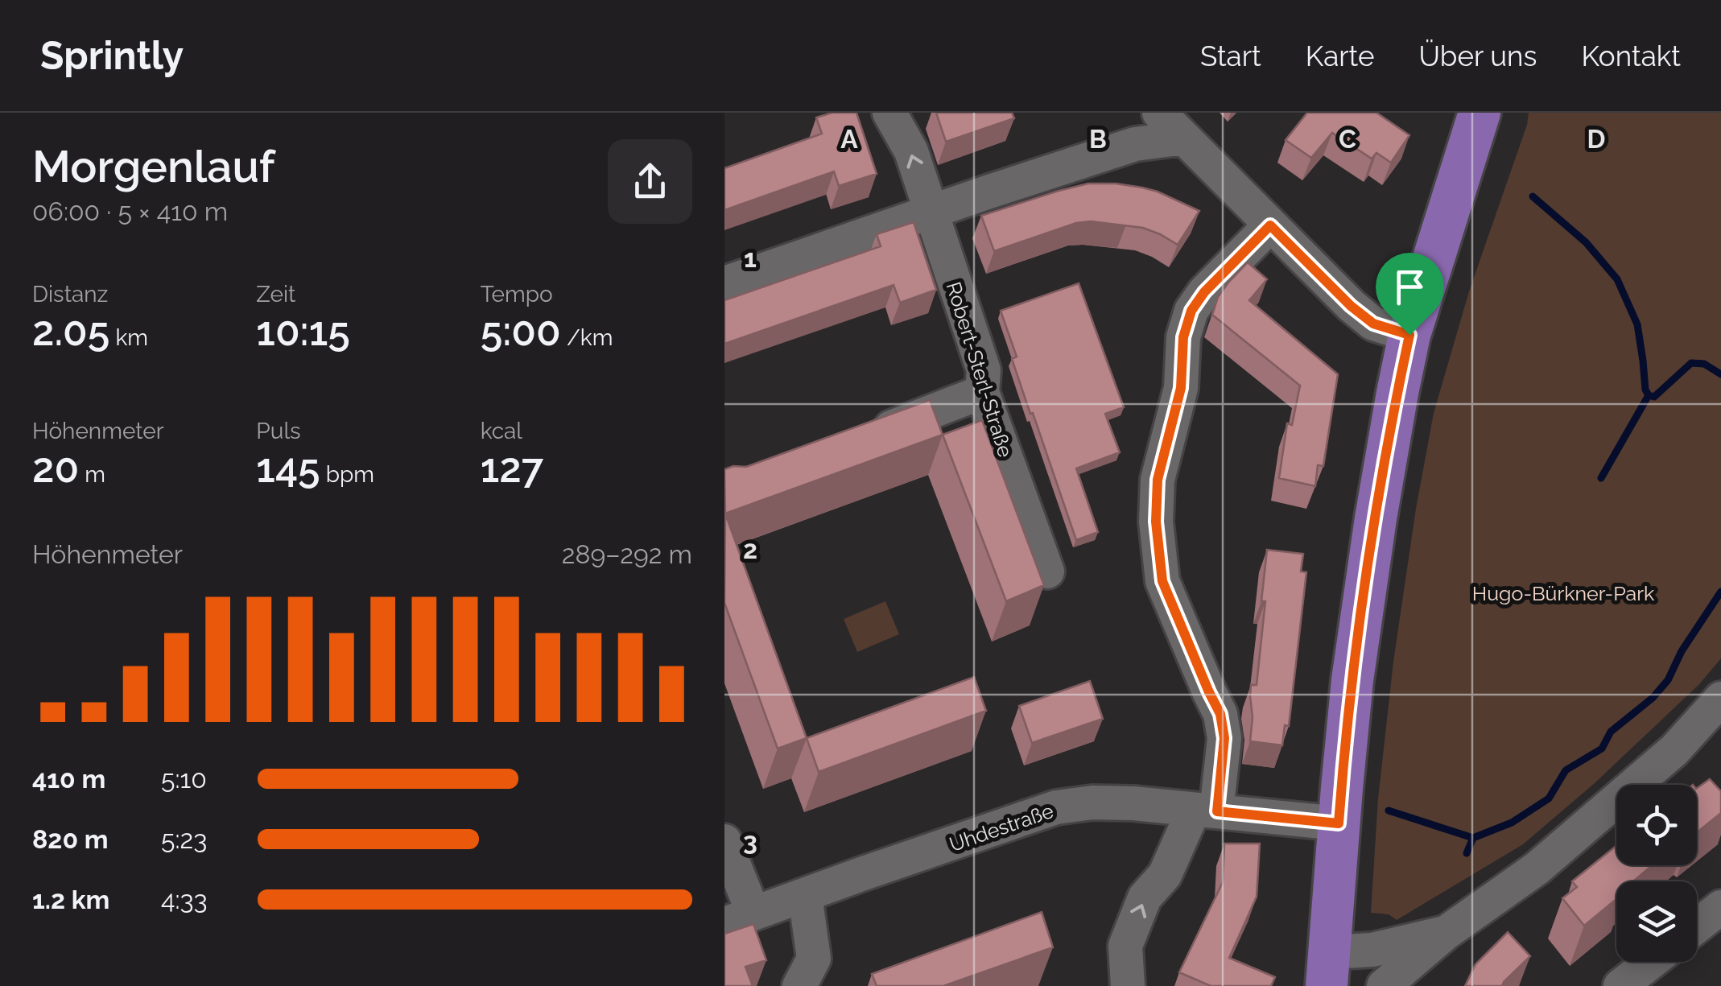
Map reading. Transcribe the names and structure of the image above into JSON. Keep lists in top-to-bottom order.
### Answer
{
  "streets": {
    "street": ["Robert-Sterl-Straße", "Uhdestraße"]
  },
  "parks": ["Hugo-Bürkner-Park"],
  "page": {
    "header": "Sprintly",
    "nav": [
      "Start",
      "Karte",
      "Über uns",
      "Kontakt"
    ],
    "heading": ["Morgenlauf", "06:00 · 5 × 410 m"],
    "stats": [
      ["Distanz", "2.05 km"],
      ["Zeit", "10:15"],
      ["Tempo", "5:00 /km"],
      ["Höhenmeter", "20 m"],
      ["Puls", "145 bpm"],
      ["kcal", "127"]
    ],
    "chart": ["Höhenmeter", "289–292 m"],
    "list": [
      {
        "name": "410 m",
        "note": "5:10"
      },
      {
        "name": "820 m",
        "note": "5:23"
      },
      {
        "name": "1.2 km",
        "note": "4:33"
      }
    ]
  },
  "grid": {
    "columns": [
      "A",
      "B",
      "C",
      "D"
    ],
    "rows": ["1", "2", "3"]
  }
}
